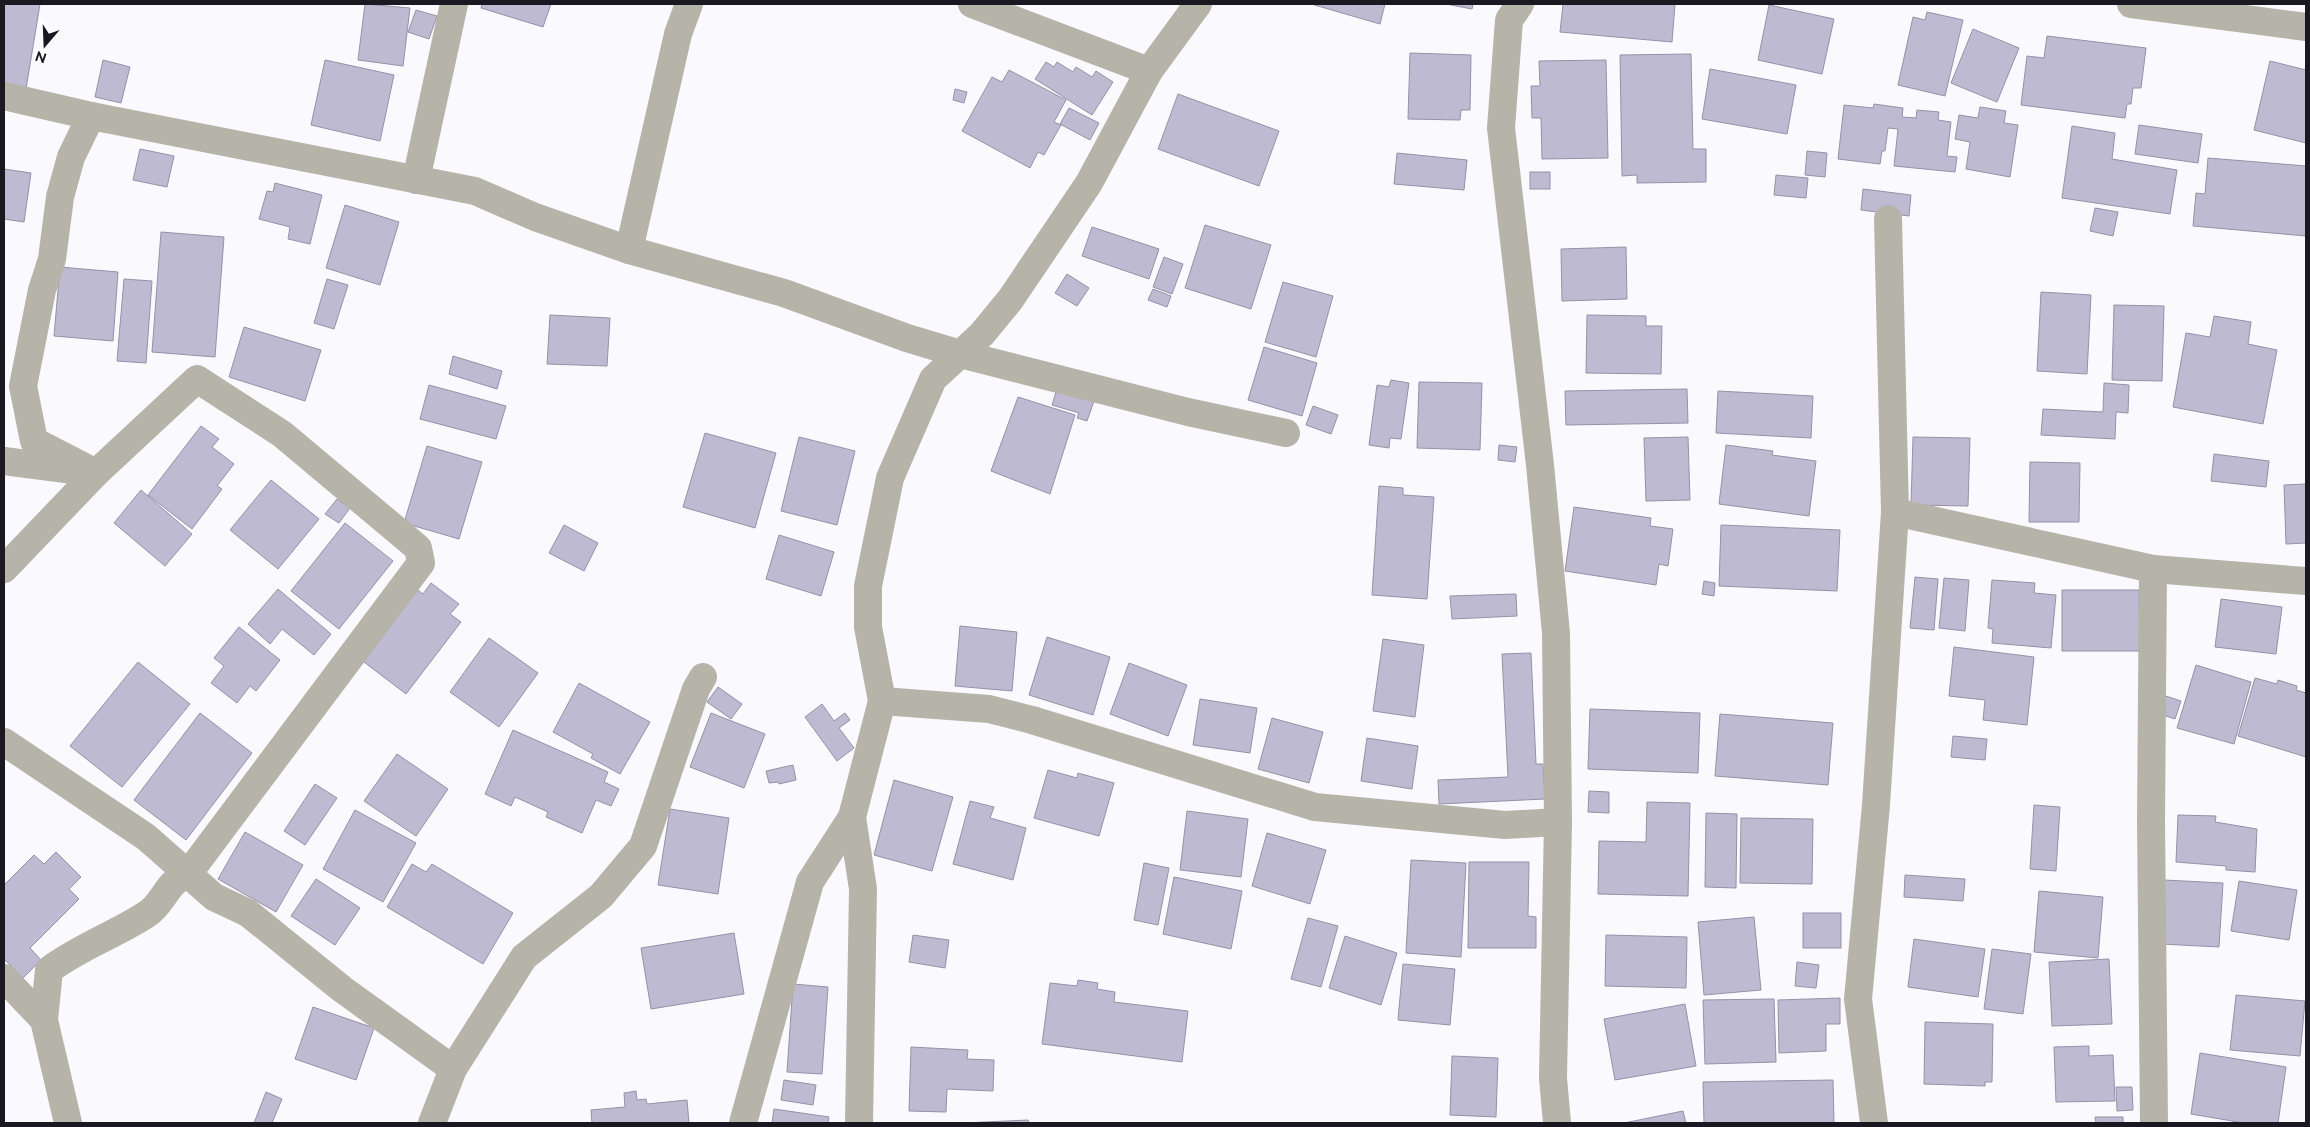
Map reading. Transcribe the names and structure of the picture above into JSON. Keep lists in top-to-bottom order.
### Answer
{
  "north": "bottom"
}
